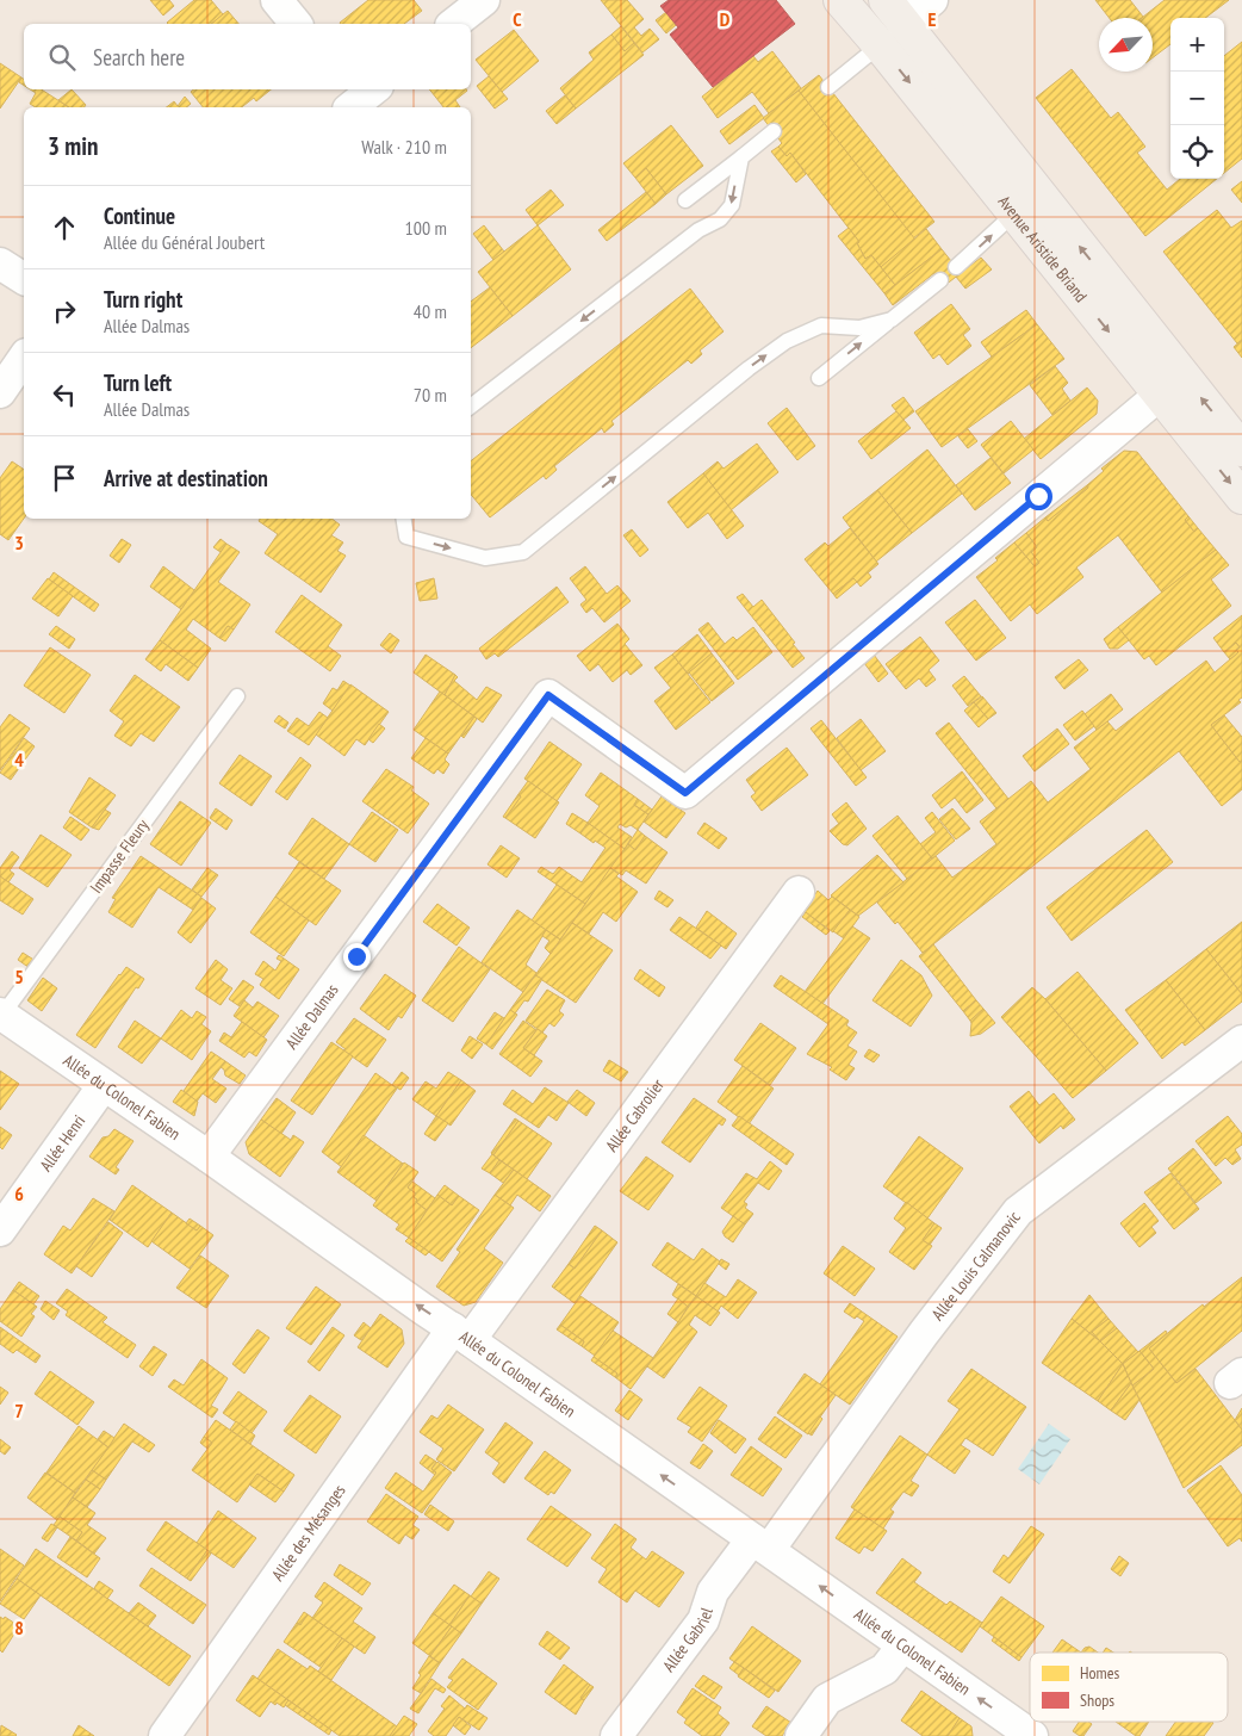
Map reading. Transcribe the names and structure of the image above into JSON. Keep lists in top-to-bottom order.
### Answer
{
  "streets": {
    "main road": ["Avenue Aristide Briand"],
    "street": [
      "Allée Dalmas",
      "Allée du Colonel Fabien",
      "Allée Cabrolier",
      "Allée Henri",
      "Allée Louis Calmanovic",
      "Allée des Mésanges",
      "Allée Gabriel"
    ],
    "lane": ["Impasse Fleury"]
  },
  "crossings": [
    ["Avenue Aristide Briand", "Allée Dalmas"],
    ["Impasse Fleury", "Allée du Colonel Fabien"],
    ["Allée Dalmas", "Allée du Colonel Fabien"],
    ["Allée du Colonel Fabien", "Allée Cabrolier"],
    ["Allée du Colonel Fabien", "Allée Henri"],
    ["Allée du Colonel Fabien", "Allée Louis Calmanovic"],
    ["Allée du Colonel Fabien", "Allée des Mésanges"],
    ["Allée du Colonel Fabien", "Allée Gabriel"],
    ["Allée Cabrolier", "Allée des Mésanges"],
    ["Allée Louis Calmanovic", "Allée Gabriel"]
  ],
  "one_way": ["Allée du Colonel Fabien"],
  "legend": ["Homes", "Shops"],
  "north": "bottom left",
  "page": {
    "map_buttons": ["+", "−"],
    "search": "Search here",
    "heading": ["3 min", "Walk · 210 m"],
    "list": [
      ["Continue", "Allée du Général Joubert", "100 m"],
      ["Turn right", "Allée Dalmas", "40 m"],
      ["Turn left", "Allée Dalmas", "70 m"],
      "Arrive at destination"
    ]
  },
  "grid": {
    "columns": ["C", "D", "E"],
    "rows": [
      "3",
      "4",
      "5",
      "6",
      "7",
      "8"
    ]
  }
}
